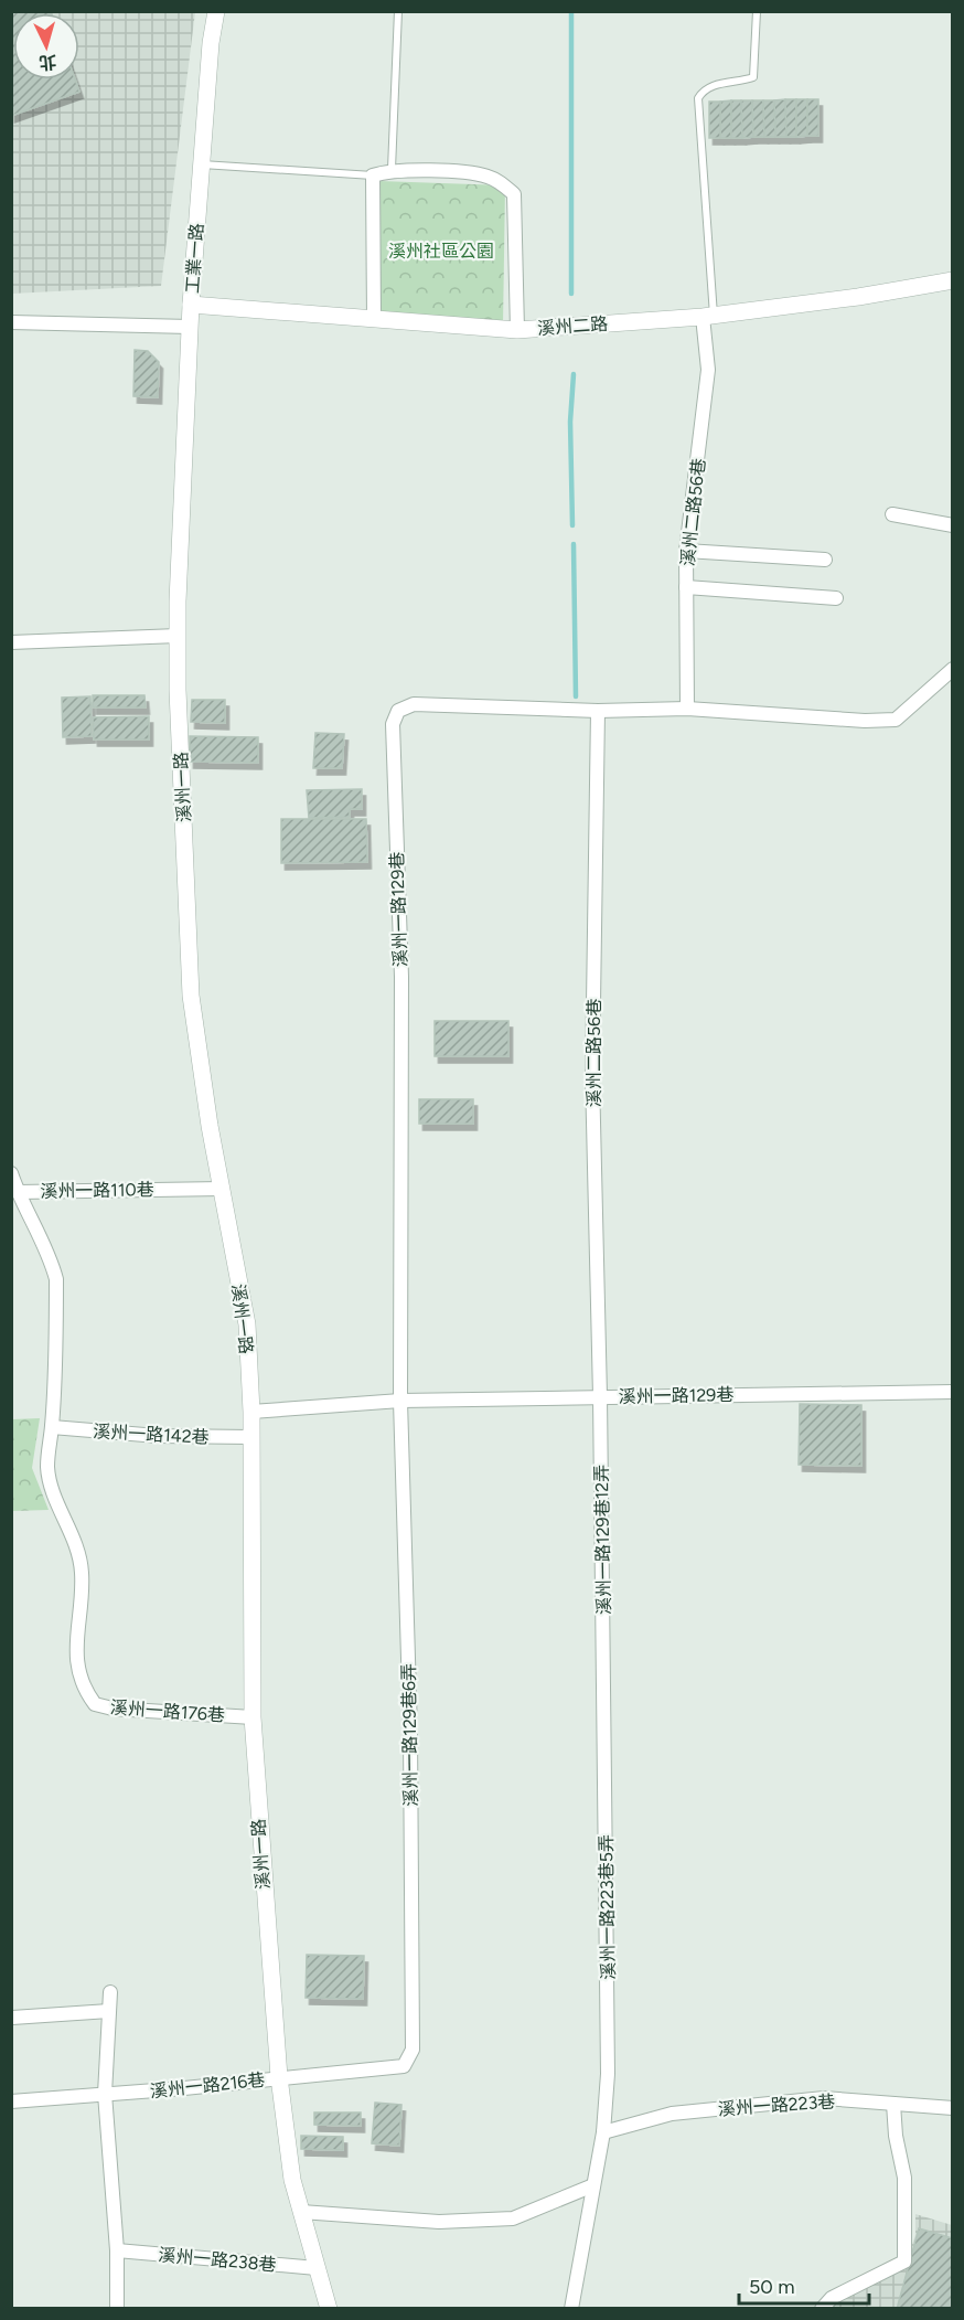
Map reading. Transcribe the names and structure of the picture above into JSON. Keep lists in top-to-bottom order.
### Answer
{
  "streets": {
    "street": [
      "工業一路",
      "溪州二路",
      "溪州二路56巷",
      "溪州一路",
      "溪州一路129巷",
      "溪州一路110巷",
      "溪州一路142巷",
      "溪州一路129巷12弄",
      "溪州一路176巷",
      "溪州一路129巷6弄",
      "溪州一路223巷5弄",
      "溪州一路216巷",
      "溪州一路223巷",
      "溪州一路238巷"
    ]
  },
  "crossings": [
    ["工業一路", "溪州二路"],
    ["工業一路", "溪州一路"],
    ["溪州二路", "溪州二路56巷"],
    ["溪州二路56巷", "溪州一路129巷"],
    ["溪州二路56巷", "溪州一路129巷12弄"],
    ["溪州一路", "溪州一路129巷"],
    ["溪州一路", "溪州一路110巷"],
    ["溪州一路", "溪州一路142巷"],
    ["溪州一路", "溪州一路176巷"],
    ["溪州一路", "溪州一路216巷"],
    ["溪州一路", "溪州一路238巷"],
    ["溪州一路129巷", "溪州一路129巷12弄"],
    ["溪州一路129巷", "溪州一路129巷6弄"],
    ["溪州一路110巷", "溪州一路142巷"],
    ["溪州一路110巷", "溪州一路176巷"],
    ["溪州一路142巷", "溪州一路176巷"],
    ["溪州一路129巷12弄", "溪州一路223巷5弄"],
    ["溪州一路129巷6弄", "溪州一路216巷"],
    ["溪州一路223巷5弄", "溪州一路223巷"]
  ],
  "parks": ["溪州社區公園"],
  "scale_bar": "50 m",
  "north": "bottom"
}
